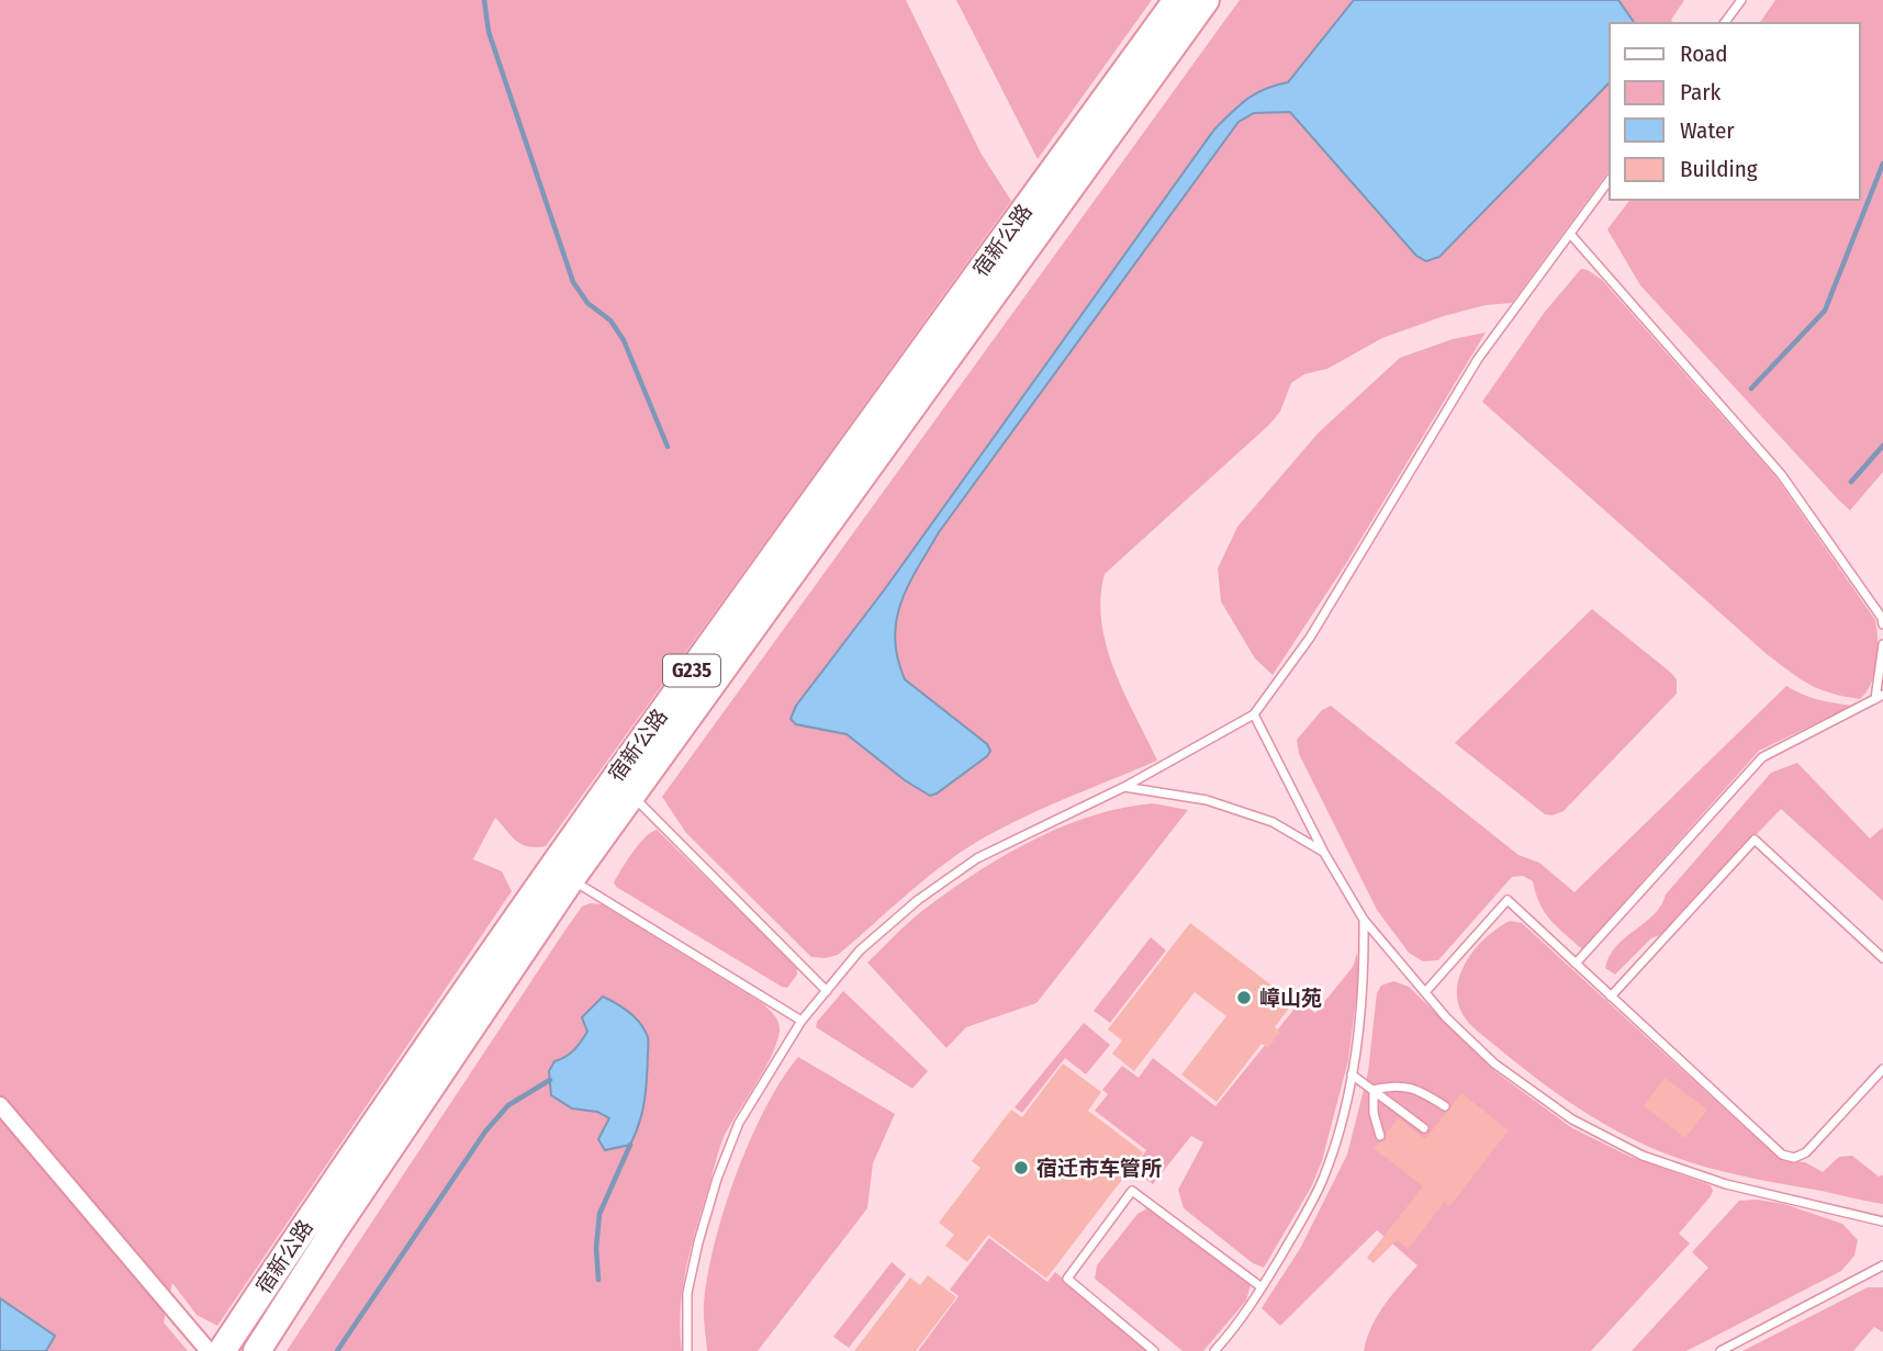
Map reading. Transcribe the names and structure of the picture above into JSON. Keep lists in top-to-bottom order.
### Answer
{
  "streets": {
    "highway": ["宿新公路", "G235"]
  },
  "places": ["嶂山苑", "宿迁市车管所"],
  "legend": [
    "Road",
    "Park",
    "Water",
    "Building"
  ]
}
